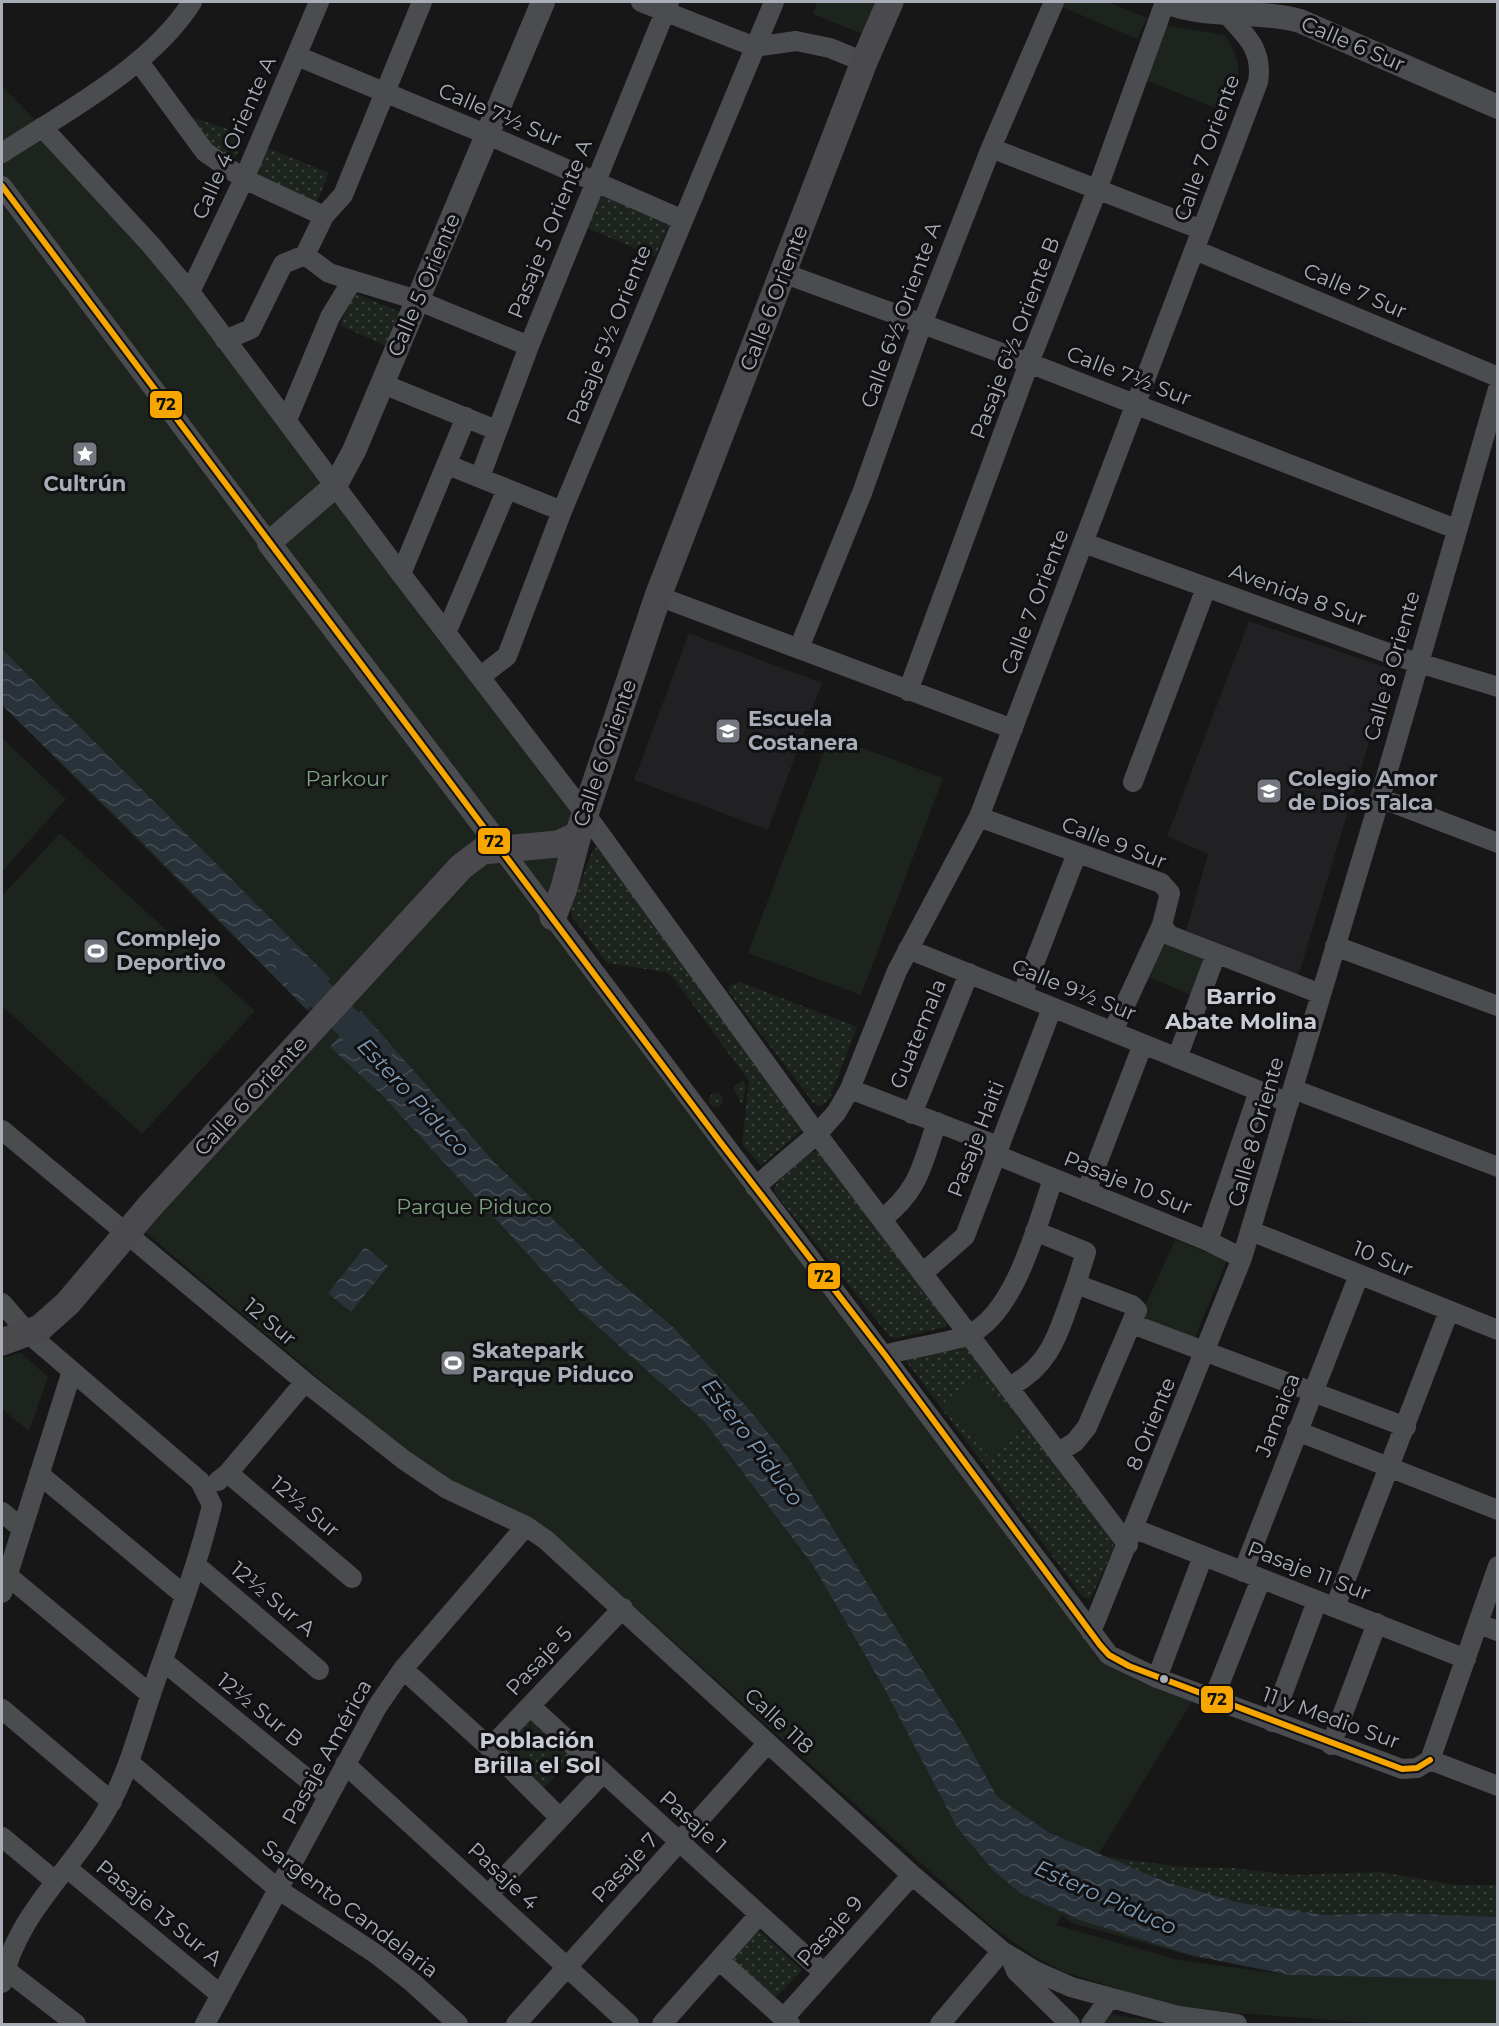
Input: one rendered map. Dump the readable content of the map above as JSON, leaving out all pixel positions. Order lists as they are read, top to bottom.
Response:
{
  "streets": {
    "main road": ["Calle 6 Oriente"],
    "street": [
      "Calle 6 Sur",
      "Calle 7½ Sur",
      "Calle 4 Oriente A",
      "Calle 7 Oriente",
      "Pasaje 5 Oriente A",
      "Calle 5 Oriente",
      "Calle 7 Sur",
      "Calle 6½ Oriente A",
      "Pasaje 5½ Oriente",
      "Pasaje 6½ Oriente B",
      "Avenida 8 Sur",
      "Calle 8 Oriente",
      "Calle 9 Sur",
      "Calle 9½ Sur",
      "Guatemala",
      "Pasaje Haiti",
      "Pasaje 10 Sur",
      "10 Sur",
      "12 Sur",
      "Jamaica",
      "8 Oriente",
      "12½ Sur",
      "Pasaje 11 Sur",
      "12½ Sur A",
      "Pasaje 5",
      "12½ Sur B",
      "11 y Medio Sur",
      "Calle 118",
      "Pasaje América",
      "Pasaje 1",
      "Pasaje 7",
      "Pasaje 4",
      "Sargento Candelaria",
      "Pasaje 13 Sur A",
      "Pasaje 9"
    ]
  },
  "crossings": [
    ["Calle 6 Sur", "Calle 7 Oriente"],
    ["Calle 6 Sur", "Pasaje 6½ Oriente B"],
    ["Calle 7½ Sur", "Calle 4 Oriente A"],
    ["Calle 7½ Sur", "Calle 7 Oriente"],
    ["Calle 7½ Sur", "Pasaje 5 Oriente A"],
    ["Calle 7½ Sur", "Calle 5 Oriente"],
    ["Calle 7½ Sur", "Calle 6 Oriente"],
    ["Calle 7½ Sur", "Calle 6½ Oriente A"],
    ["Calle 7½ Sur", "Pasaje 5½ Oriente"],
    ["Calle 7½ Sur", "Pasaje 6½ Oriente B"],
    ["Calle 7½ Sur", "Calle 8 Oriente"],
    ["Calle 7 Oriente", "Calle 7 Sur"],
    ["Calle 7 Oriente", "Avenida 8 Sur"],
    ["Calle 7 Oriente", "Calle 9 Sur"],
    ["Calle 7 Oriente", "Calle 9½ Sur"],
    ["Calle 7 Oriente", "Pasaje 10 Sur"],
    ["Calle 7 Oriente", "11 y Medio Sur"],
    ["Calle 6 Oriente", "12 Sur"],
    ["Calle 6 Oriente", "11 y Medio Sur"],
    ["Avenida 8 Sur", "Calle 8 Oriente"],
    ["Calle 8 Oriente", "Calle 9½ Sur"],
    ["Calle 8 Oriente", "10 Sur"],
    ["Calle 8 Oriente", "8 Oriente"],
    ["Calle 9½ Sur", "Guatemala"],
    ["Calle 9½ Sur", "Pasaje Haiti"],
    ["Guatemala", "Pasaje 10 Sur"],
    ["Pasaje Haiti", "Pasaje 10 Sur"],
    ["Pasaje 10 Sur", "8 Oriente"],
    ["10 Sur", "Jamaica"],
    ["10 Sur", "8 Oriente"],
    ["12 Sur", "Calle 118"],
    ["12 Sur", "Pasaje América"],
    ["Jamaica", "Pasaje 11 Sur"],
    ["Jamaica", "11 y Medio Sur"],
    ["8 Oriente", "Pasaje 11 Sur"],
    ["8 Oriente", "11 y Medio Sur"],
    ["Pasaje 5", "Calle 118"],
    ["Pasaje 5", "Pasaje 1"],
    ["12½ Sur B", "Pasaje América"],
    ["Calle 118", "Pasaje América"],
    ["Calle 118", "Pasaje 7"],
    ["Calle 118", "Pasaje 9"],
    ["Pasaje América", "Pasaje 4"],
    ["Pasaje América", "Sargento Candelaria"],
    ["Pasaje América", "Pasaje 13 Sur A"],
    ["Pasaje 1", "Pasaje 7"],
    ["Pasaje 1", "Pasaje 9"],
    ["Pasaje 7", "Pasaje 4"]
  ],
  "districts": ["Barrio Abate Molina", "Población Brilla el Sol"],
  "water": ["Estero Piduco"],
  "parks": ["Parkour", "Parque Piduco"],
  "places": {
    "place": ["Cultrún"],
    "school or university": ["Escuela Costanera", "Colegio Amor de Dios Talca"],
    "sports": ["Complejo Deportivo", "Skatepark Parque Piduco"]
  },
  "lines": ["transit line 72"]
}
